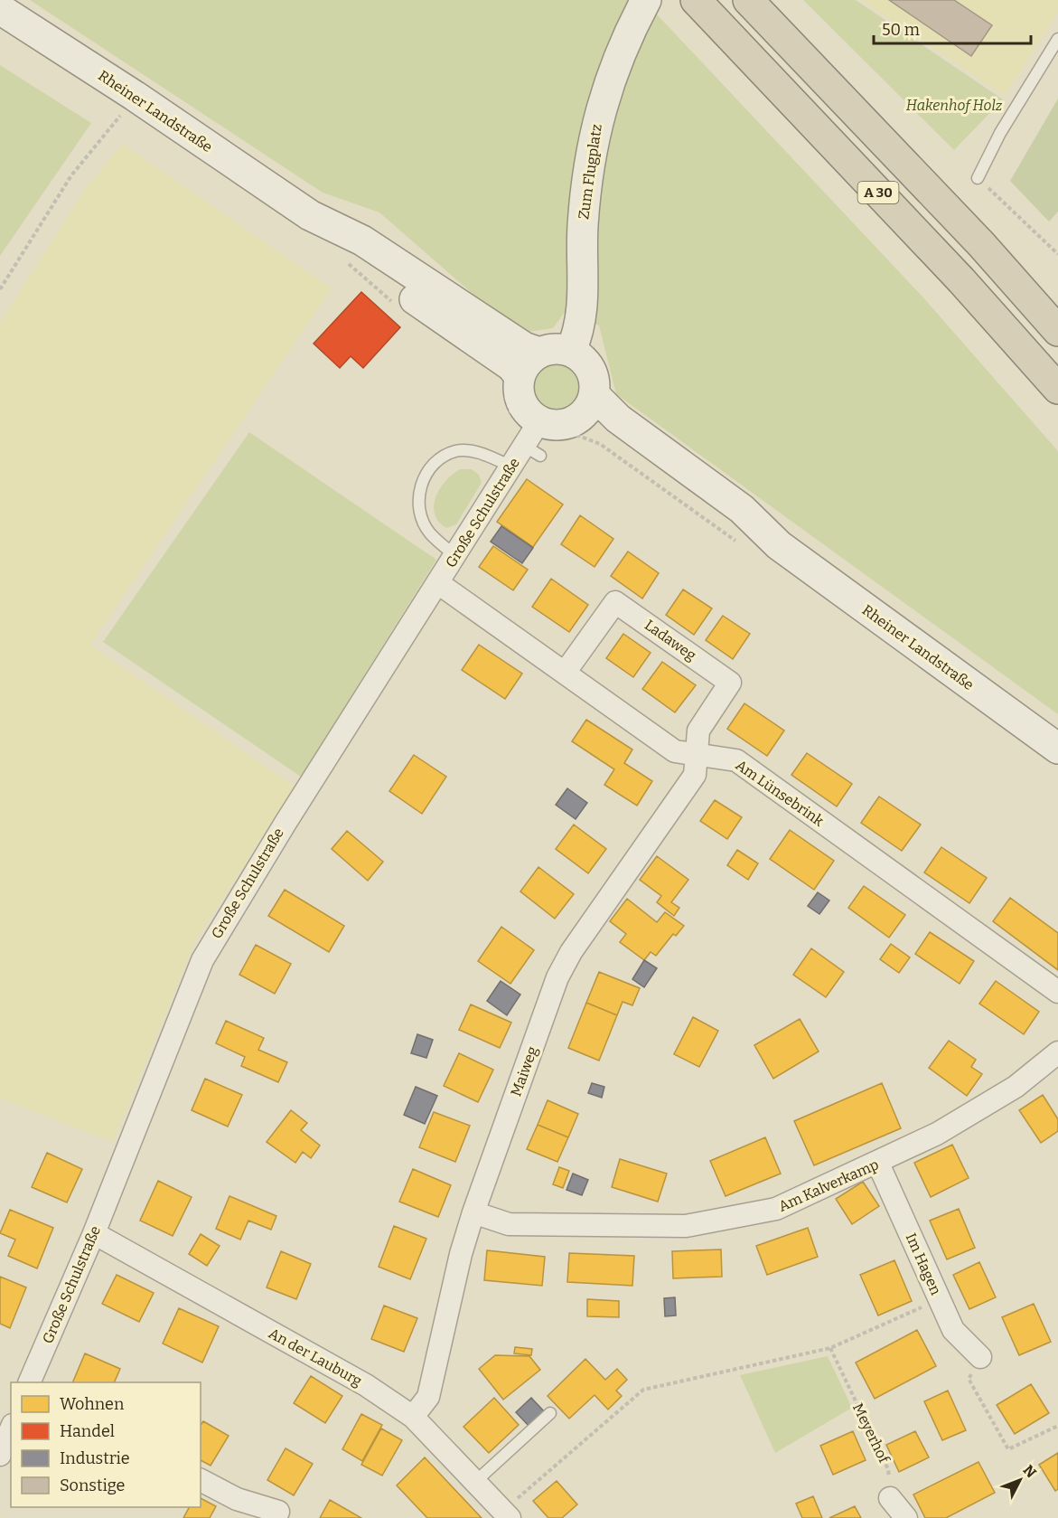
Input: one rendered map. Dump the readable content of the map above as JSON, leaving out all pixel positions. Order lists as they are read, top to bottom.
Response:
{
  "streets": {
    "highway": ["A 30"],
    "street": [
      "Rheiner Landstraße",
      "Zum Flugplatz",
      "Große Schulstraße",
      "Ladaweg",
      "Am Lünsebrink",
      "Maiweg",
      "Am Kalverkamp",
      "Im Hagen",
      "An der Lauburg"
    ],
    "path": ["Meyerhof"]
  },
  "crossings": [
    ["Rheiner Landstraße", "Zum Flugplatz"],
    ["Rheiner Landstraße", "Große Schulstraße"],
    ["Zum Flugplatz", "Große Schulstraße"],
    ["Große Schulstraße", "Am Lünsebrink"],
    ["Große Schulstraße", "An der Lauburg"],
    ["Ladaweg", "Am Lünsebrink"],
    ["Ladaweg", "Maiweg"],
    ["Am Lünsebrink", "Maiweg"],
    ["Maiweg", "Am Kalverkamp"],
    ["Maiweg", "An der Lauburg"],
    ["Am Kalverkamp", "Im Hagen"]
  ],
  "parks": ["Hakenhof Holz"],
  "legend": [
    "Wohnen",
    "Handel",
    "Industrie",
    "Sonstige"
  ],
  "scale_bar": "50 m",
  "north": "top right"
}
